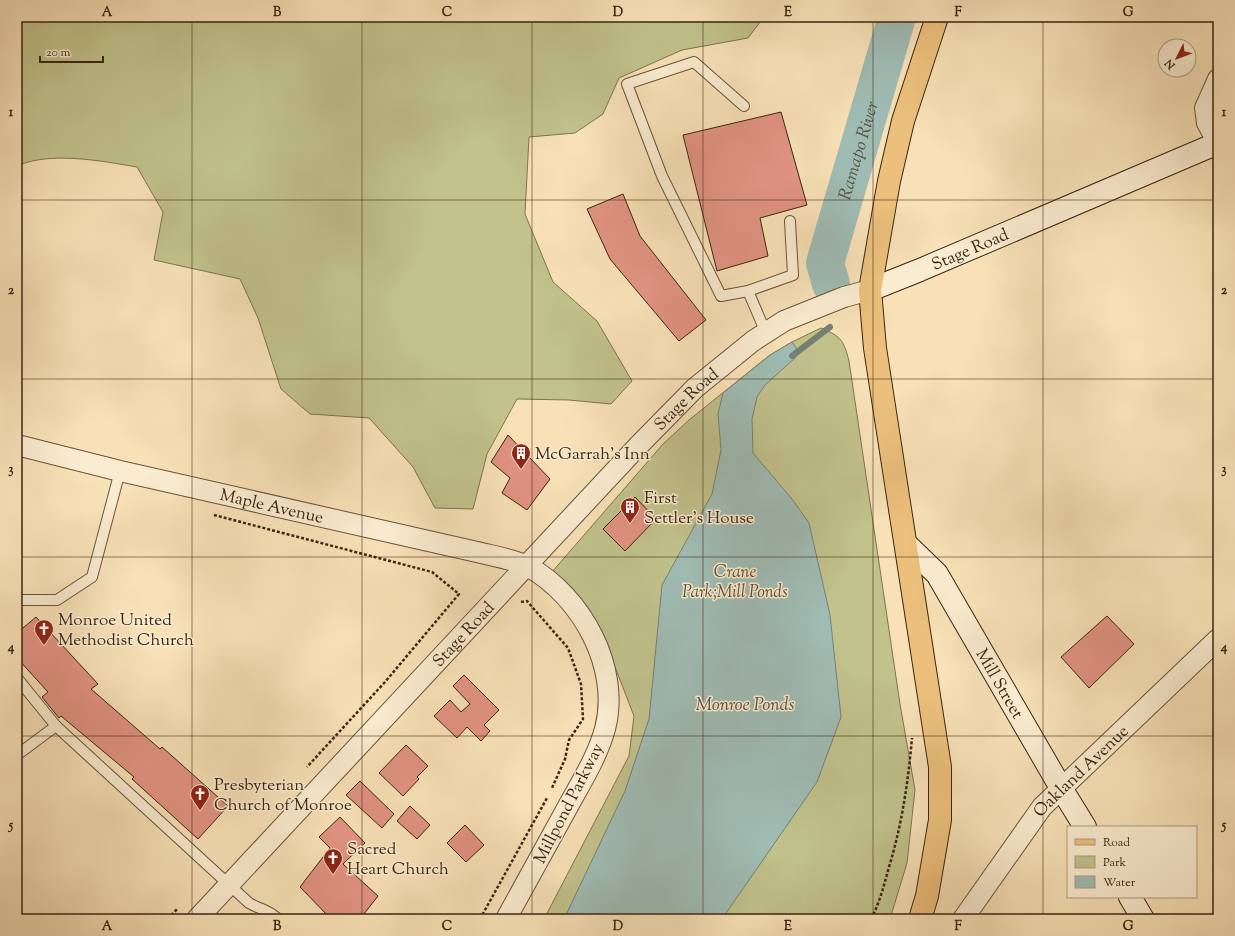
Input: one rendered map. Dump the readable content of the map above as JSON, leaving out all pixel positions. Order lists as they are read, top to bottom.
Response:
{
  "streets": {
    "street": [
      "Stage Road",
      "Maple Avenue",
      "Mill Street",
      "Oakland Avenue",
      "Millpond Parkway"
    ]
  },
  "crossings": [
    ["Stage Road", "Maple Avenue"],
    ["Stage Road", "Millpond Parkway"],
    ["Maple Avenue", "Millpond Parkway"],
    ["Mill Street", "Oakland Avenue"]
  ],
  "water": ["Ramapo River", "Monroe Ponds"],
  "parks": ["Crane Park;Mill Ponds"],
  "places": {
    "building": ["McGarrah's Inn", "First Settler's House"],
    "church": ["Monroe United Methodist Church", "Presbyterian Church of Monroe", "Sacred Heart Church"]
  },
  "legend": ["Road", "Park", "Water"],
  "scale_bar": "20 m",
  "north": "bottom left",
  "grid": {
    "columns": [
      "A",
      "B",
      "C",
      "D",
      "E",
      "F",
      "G"
    ],
    "rows": [
      "1",
      "2",
      "3",
      "4",
      "5"
    ]
  }
}
